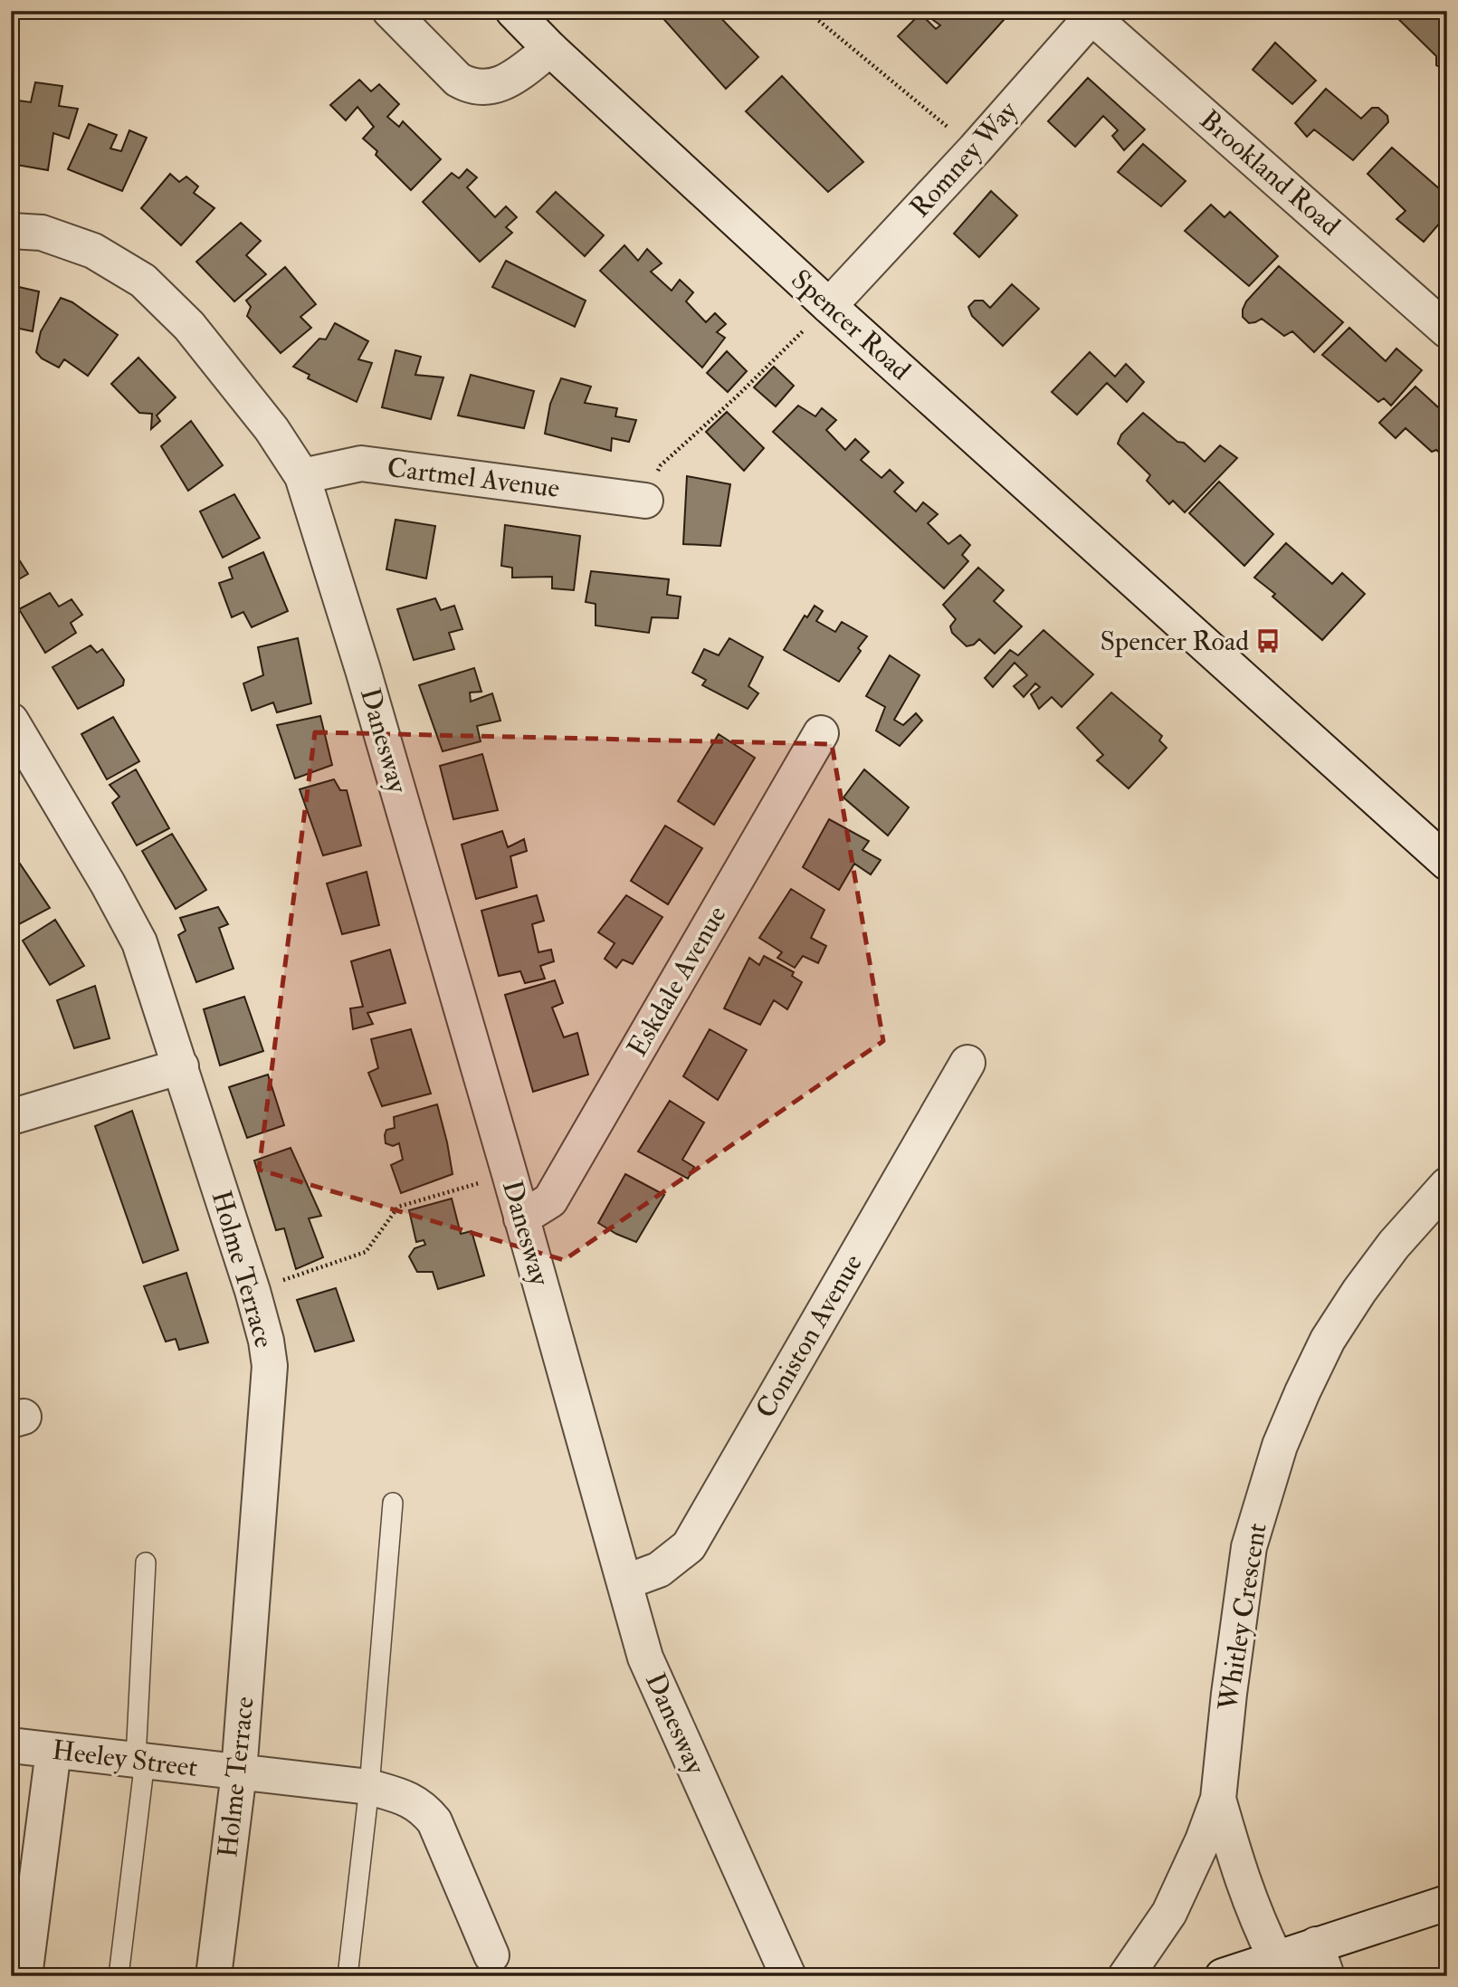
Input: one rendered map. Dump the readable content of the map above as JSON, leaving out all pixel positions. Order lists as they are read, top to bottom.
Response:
{
  "streets": {
    "street": [
      "Romney Way",
      "Brookland Road",
      "Spencer Road",
      "Cartmel Avenue",
      "Danesway",
      "Eskdale Avenue",
      "Holme Terrace",
      "Coniston Avenue",
      "Whitley Crescent",
      "Heeley Street"
    ]
  },
  "crossings": [
    ["Romney Way", "Brookland Road"],
    ["Romney Way", "Spencer Road"],
    ["Cartmel Avenue", "Danesway"],
    ["Danesway", "Eskdale Avenue"],
    ["Danesway", "Coniston Avenue"],
    ["Holme Terrace", "Heeley Street"]
  ],
  "places": {
    "bus stop": ["Spencer Road"]
  }
}
